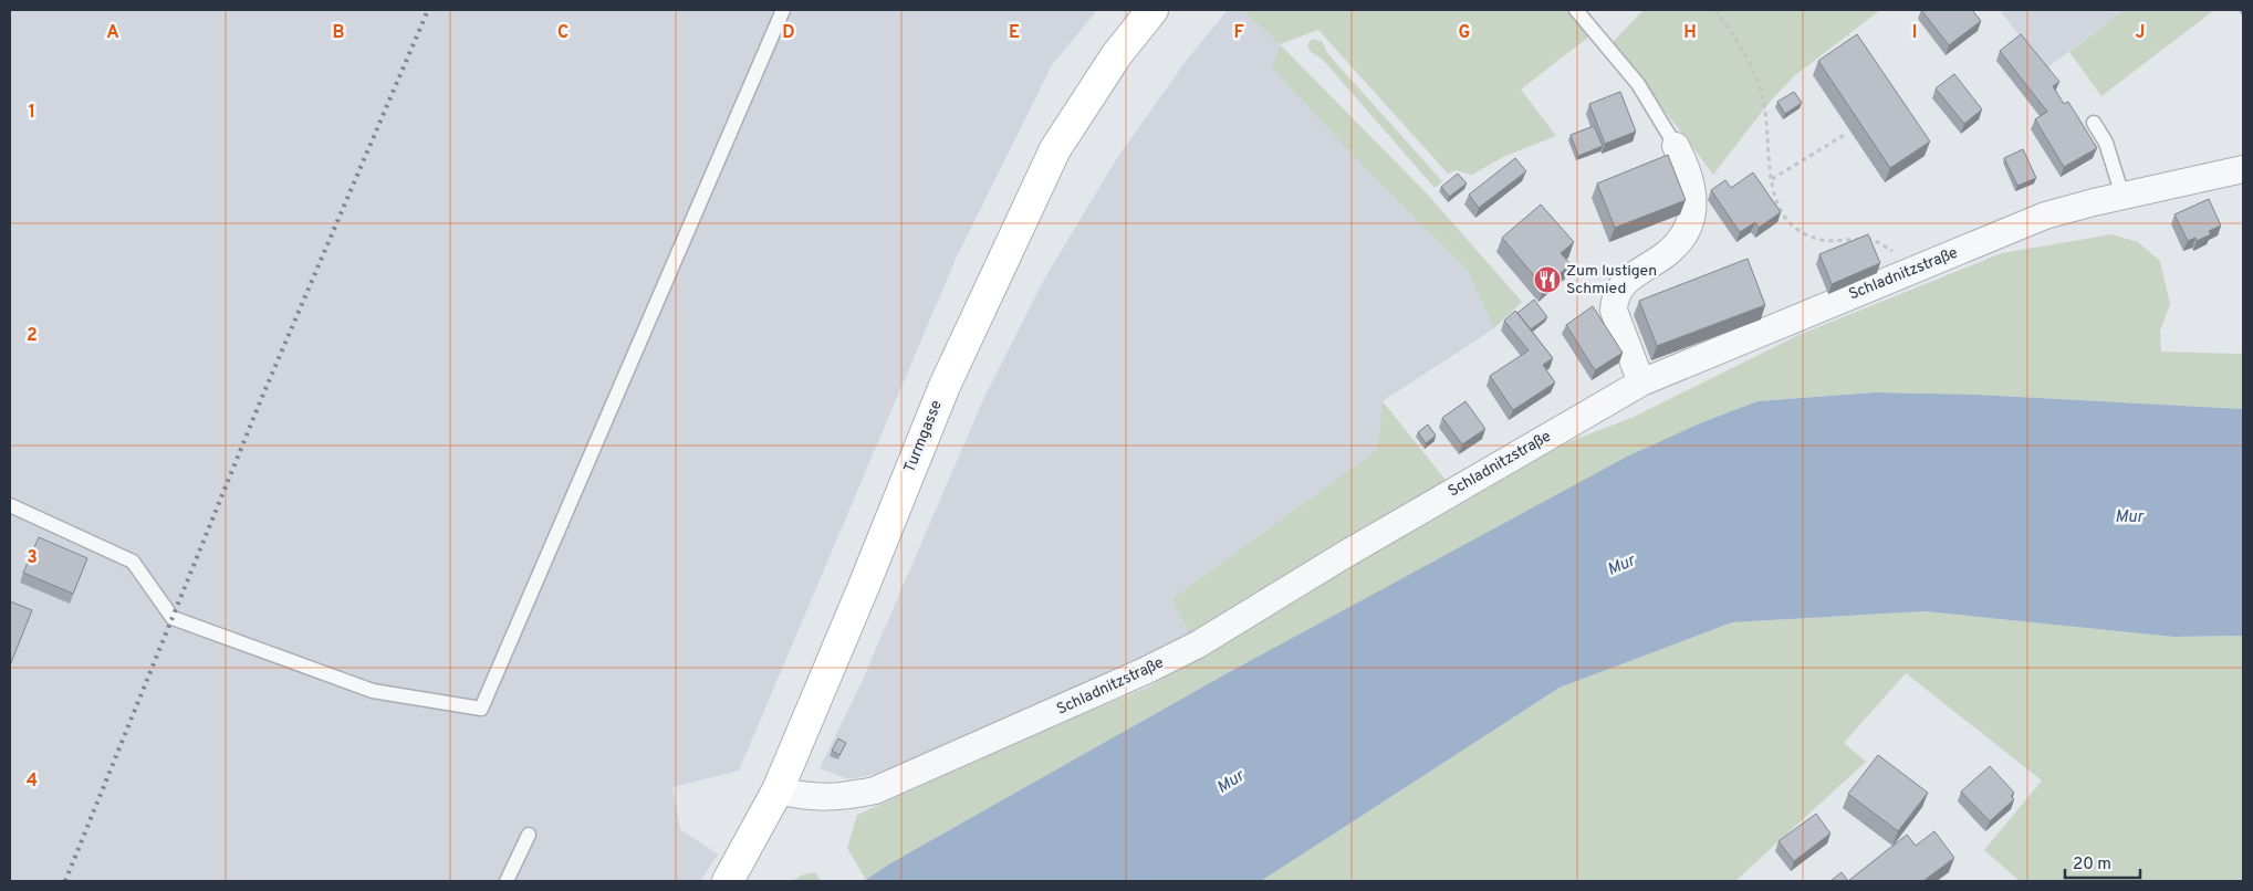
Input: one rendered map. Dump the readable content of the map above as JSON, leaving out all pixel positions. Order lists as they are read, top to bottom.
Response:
{
  "streets": {
    "main road": ["Turmgasse"],
    "street": ["Schladnitzstraße"]
  },
  "crossings": [
    ["Schladnitzstraße", "Turmgasse"]
  ],
  "water": ["Mur"],
  "places": {
    "restaurant": ["Zum lustigen Schmied"]
  },
  "scale_bar": "20 m",
  "grid": {
    "columns": [
      "A",
      "B",
      "C",
      "D",
      "E",
      "F",
      "G",
      "H",
      "I",
      "J"
    ],
    "rows": [
      "1",
      "2",
      "3",
      "4"
    ]
  }
}
